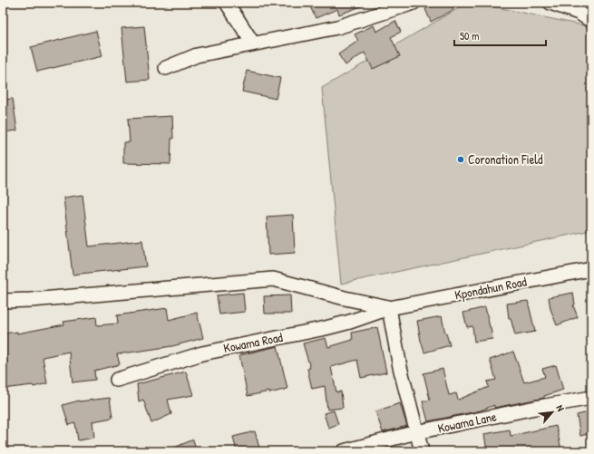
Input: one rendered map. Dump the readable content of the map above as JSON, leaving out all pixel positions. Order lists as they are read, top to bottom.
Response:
{
  "streets": {
    "street": ["Kpondahun Road", "Kowama Road", "Kowama Lane"]
  },
  "crossings": [
    ["Kpondahun Road", "Kowama Road"]
  ],
  "places": ["Coronation Field"],
  "scale_bar": "50 m",
  "north": "top right"
}
